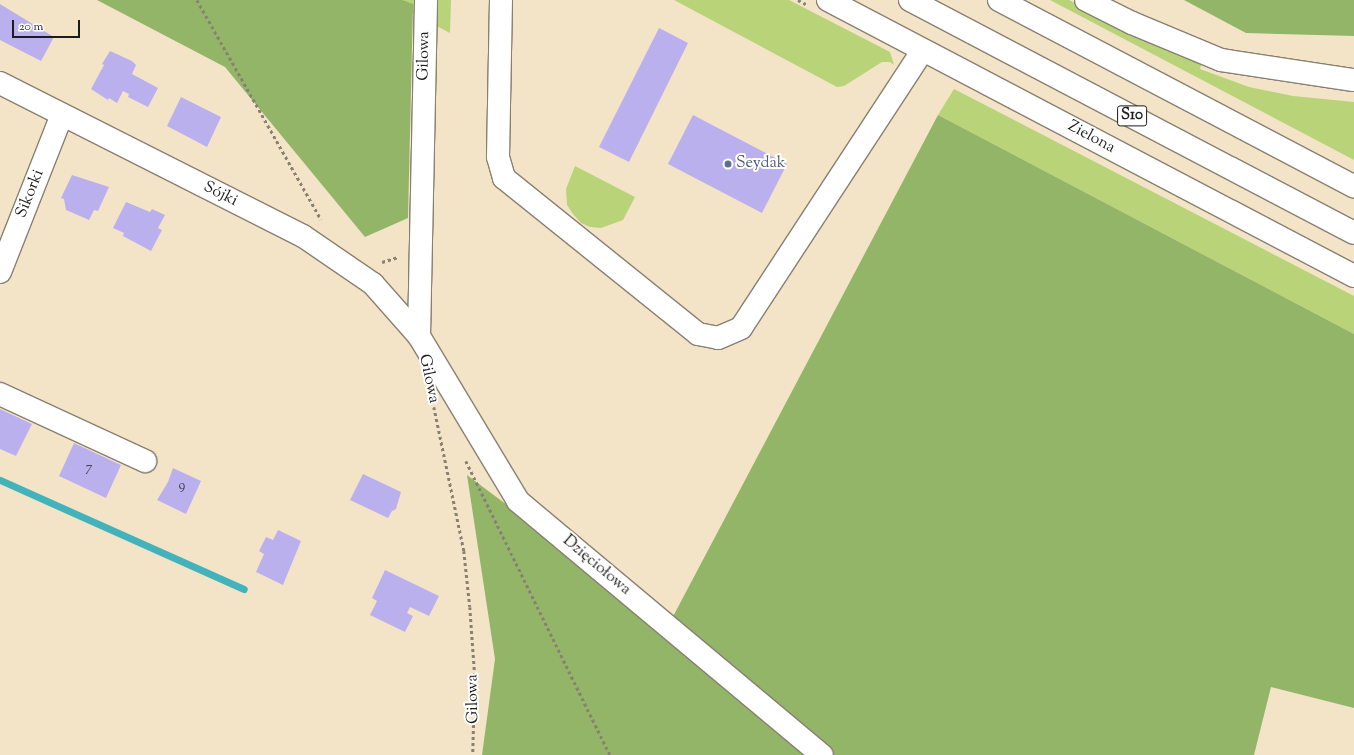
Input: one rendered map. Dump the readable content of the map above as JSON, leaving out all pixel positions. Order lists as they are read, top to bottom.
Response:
{
  "streets": {
    "main road": [
      "Gilowa",
      "S10",
      "Zielona",
      "Sikorki",
      "Sójki",
      "Dzięciołowa"
    ]
  },
  "crossings": [
    ["Gilowa", "Sójki"],
    ["Gilowa", "Dzięciołowa"],
    ["Sikorki", "Sójki"],
    ["Sójki", "Dzięciołowa"]
  ],
  "places": ["Seydak"],
  "house_numbers": ["7", "9"],
  "scale_bar": "20 m"
}
